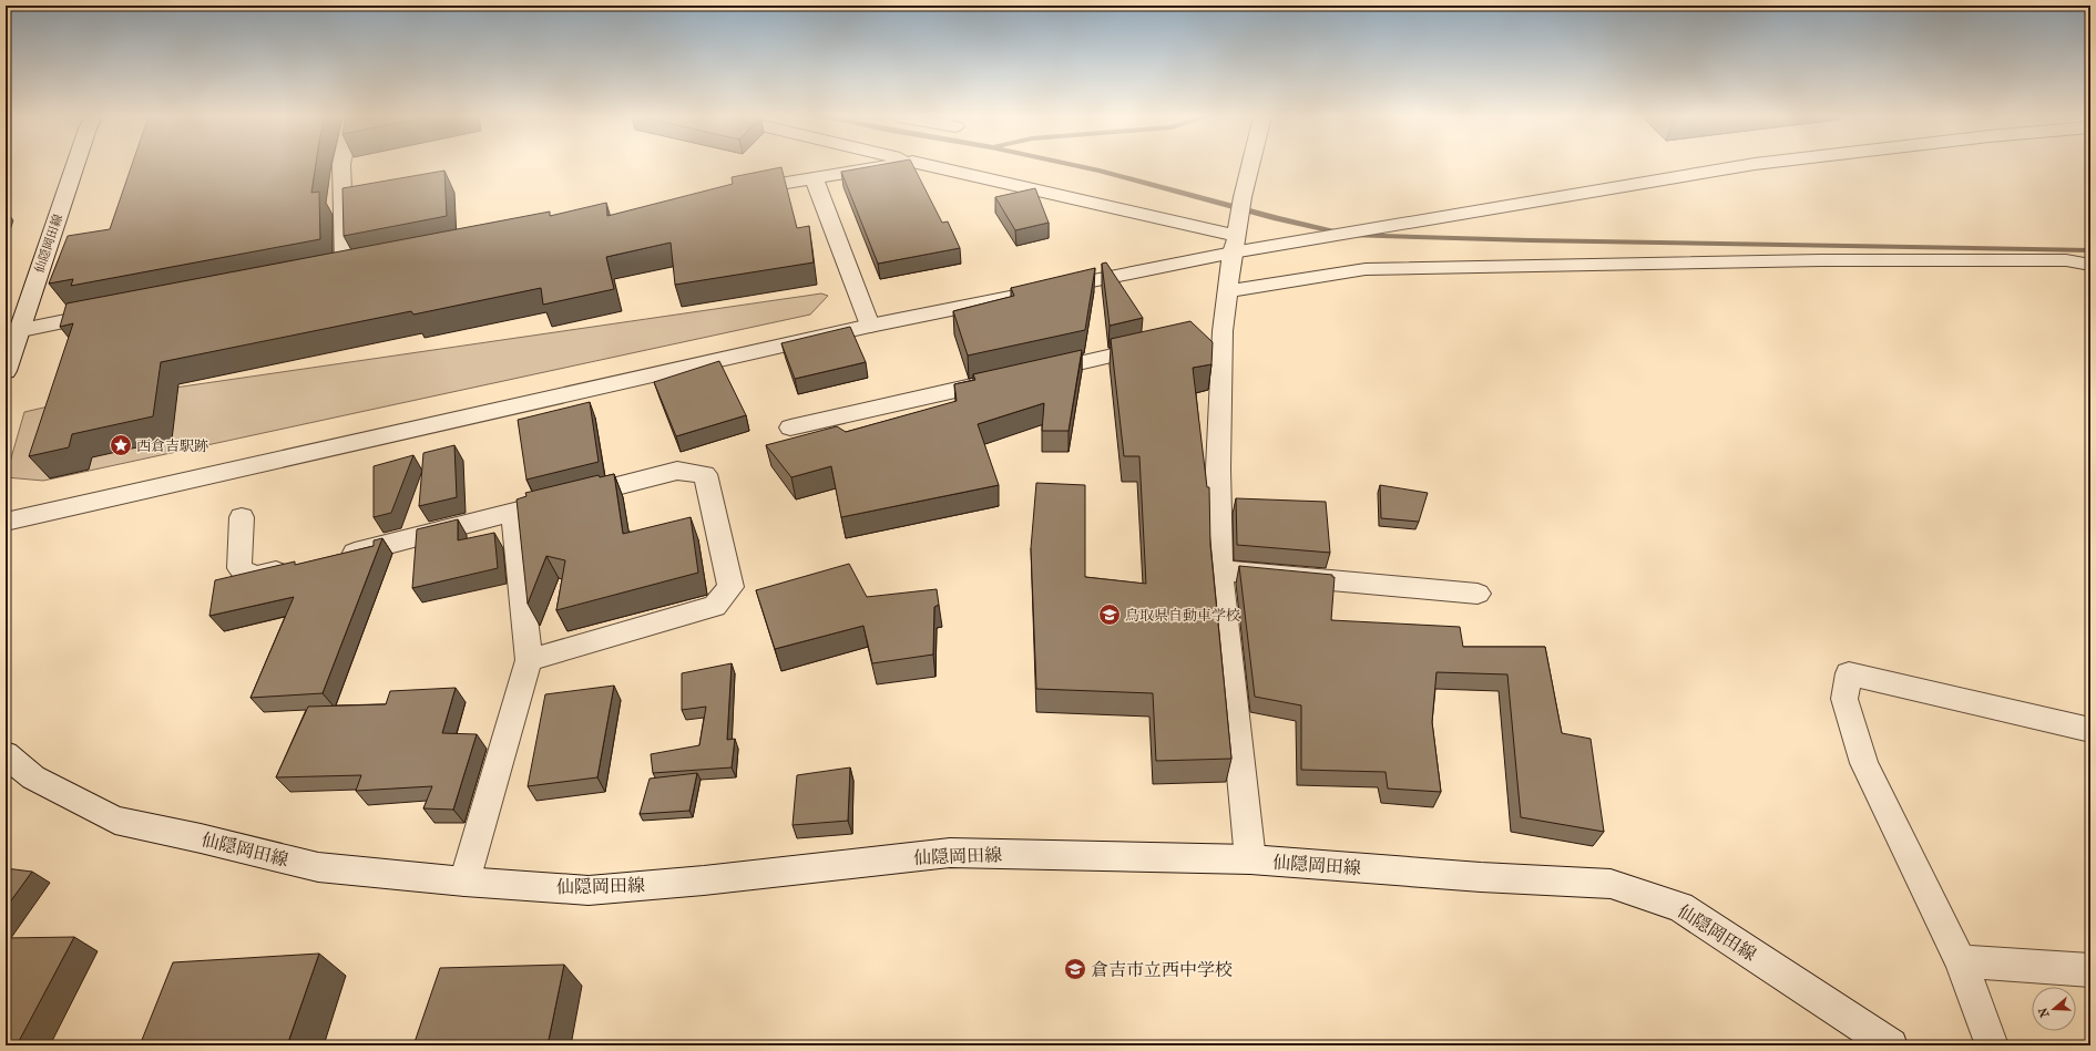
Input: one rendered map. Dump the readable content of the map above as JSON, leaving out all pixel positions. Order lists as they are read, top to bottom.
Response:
{
  "streets": {
    "street": ["仙隠岡田線"]
  },
  "places": {
    "place": ["西倉吉駅跡"],
    "school or university": ["鳥取県自動車学校", "倉吉市立西中学校"]
  },
  "north": "left"
}
